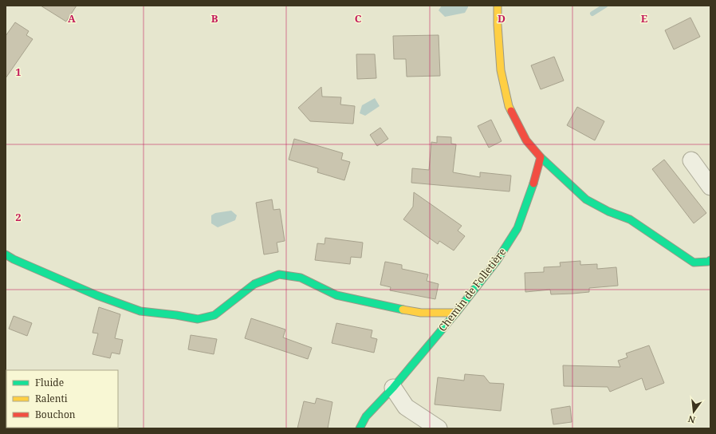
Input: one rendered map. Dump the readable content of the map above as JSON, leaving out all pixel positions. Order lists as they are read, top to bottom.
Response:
{
  "streets": {
    "street": ["Chemin de Folletière"]
  },
  "legend": ["Fluide", "Ralenti", "Bouchon"],
  "north": "bottom",
  "grid": {
    "columns": [
      "A",
      "B",
      "C",
      "D",
      "E"
    ],
    "rows": ["1", "2"]
  }
}
